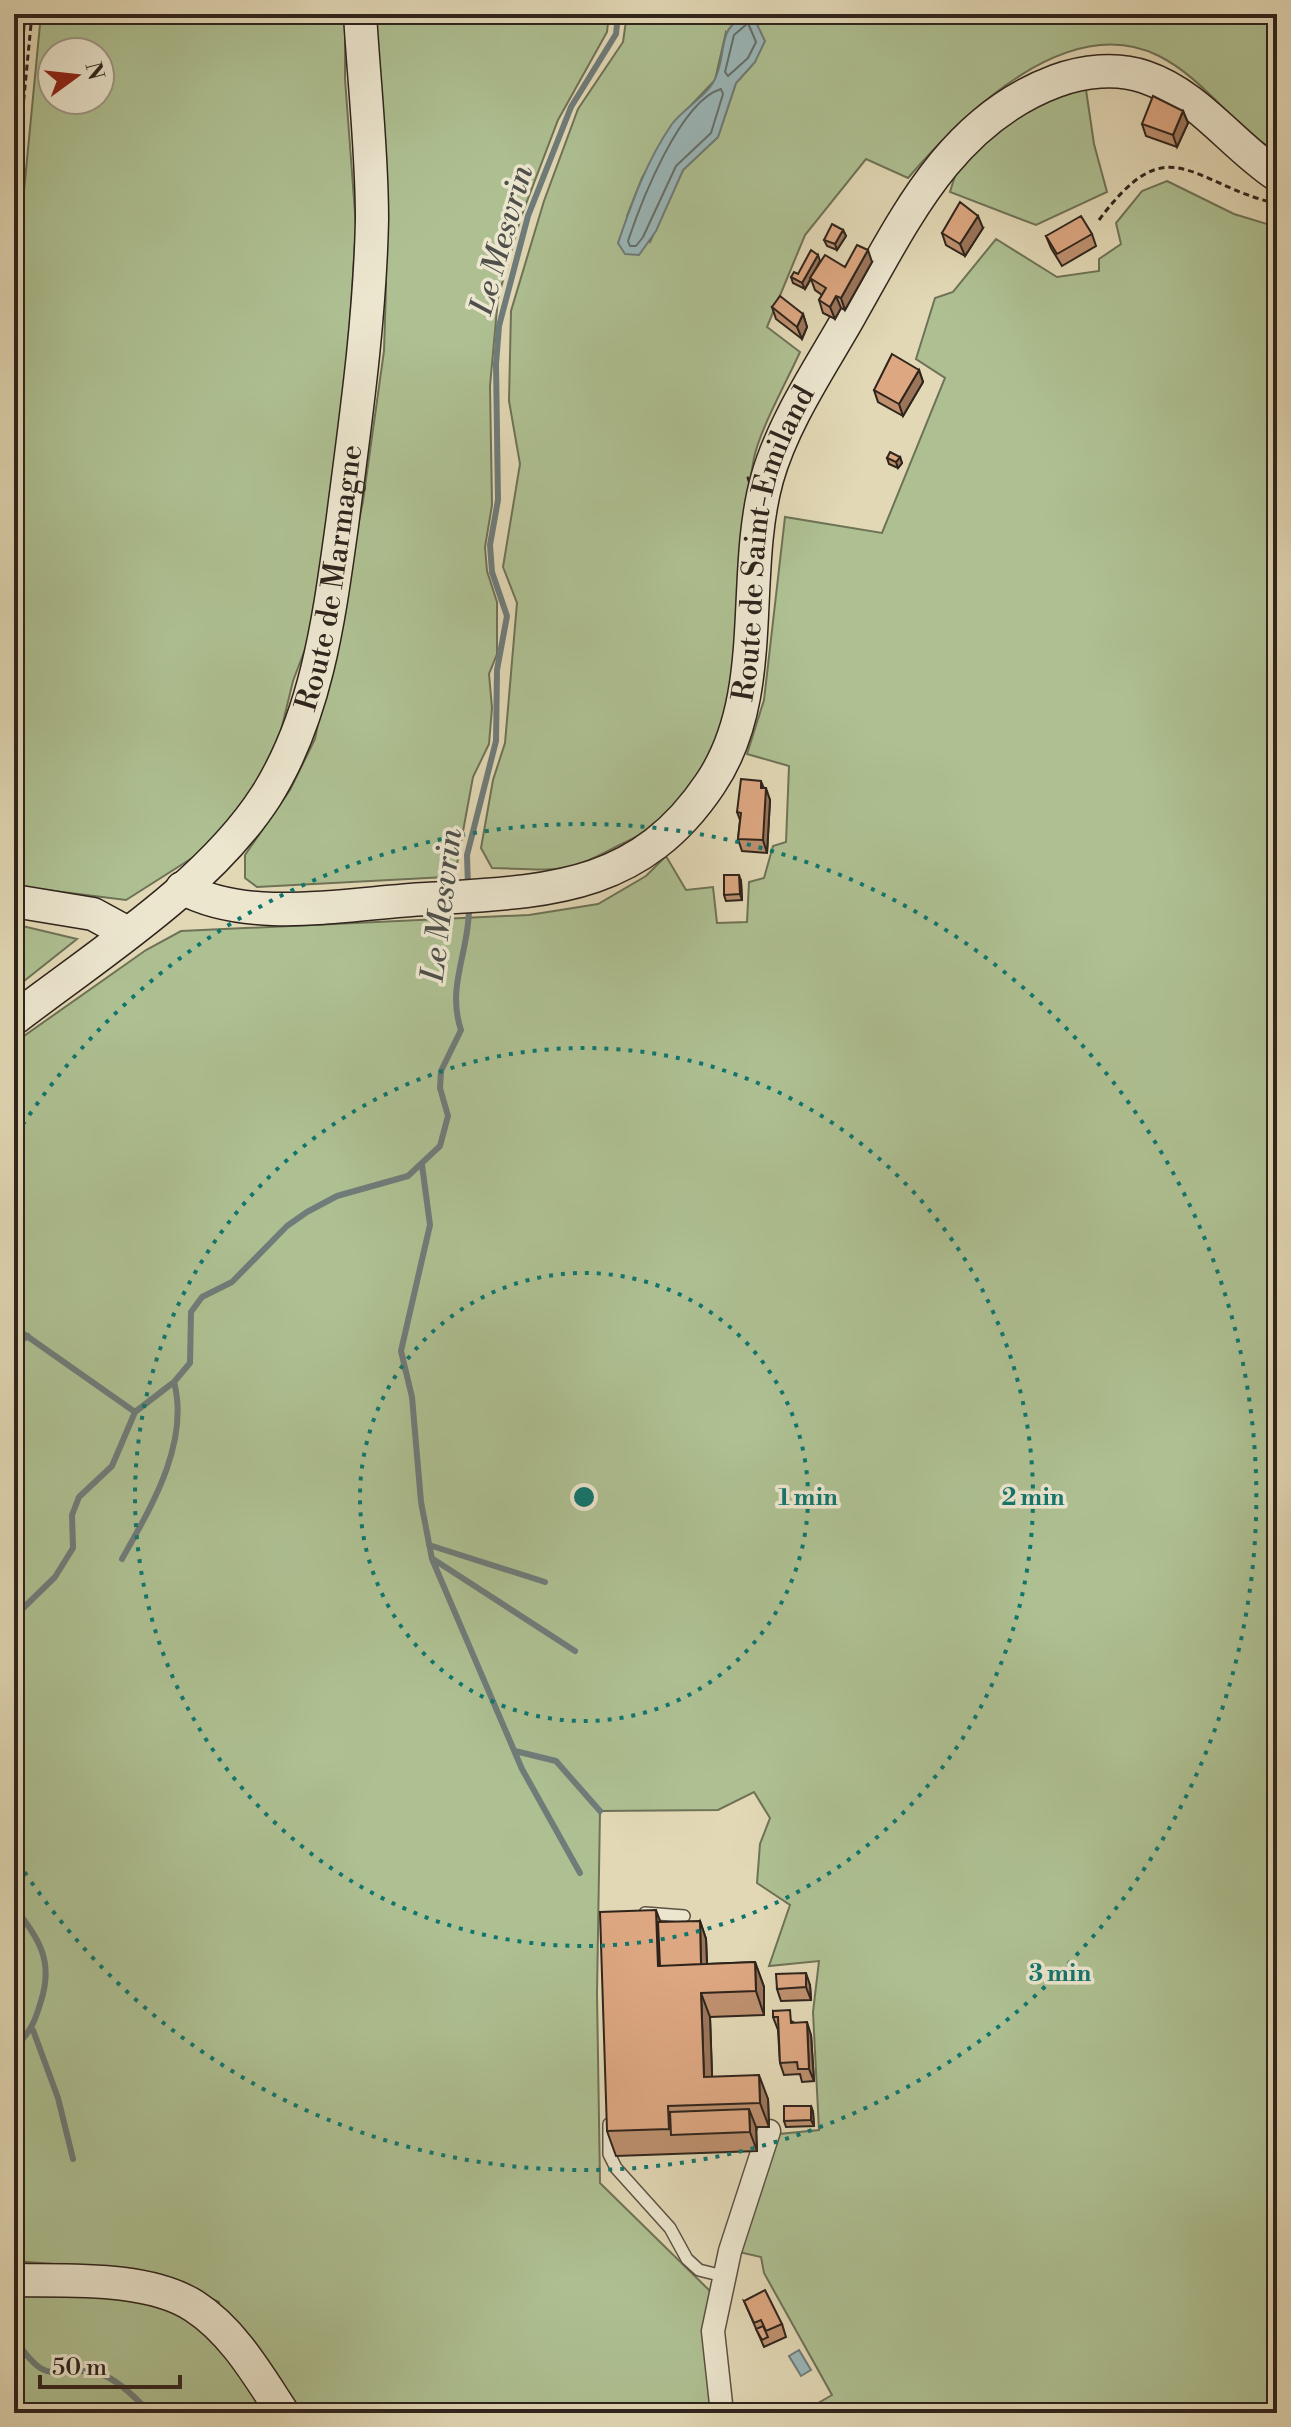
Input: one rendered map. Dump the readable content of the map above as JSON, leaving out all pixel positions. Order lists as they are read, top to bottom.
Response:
{
  "streets": {
    "main road": ["Route de Saint-Émiland", "Route de Marmagne"]
  },
  "crossings": [
    ["Route de Saint-Émiland", "Route de Marmagne"]
  ],
  "water": ["Le Mesvrin"],
  "scale_bar": "50 m",
  "north": "right",
  "rings": ["1 min", "2 min", "3 min"]
}
